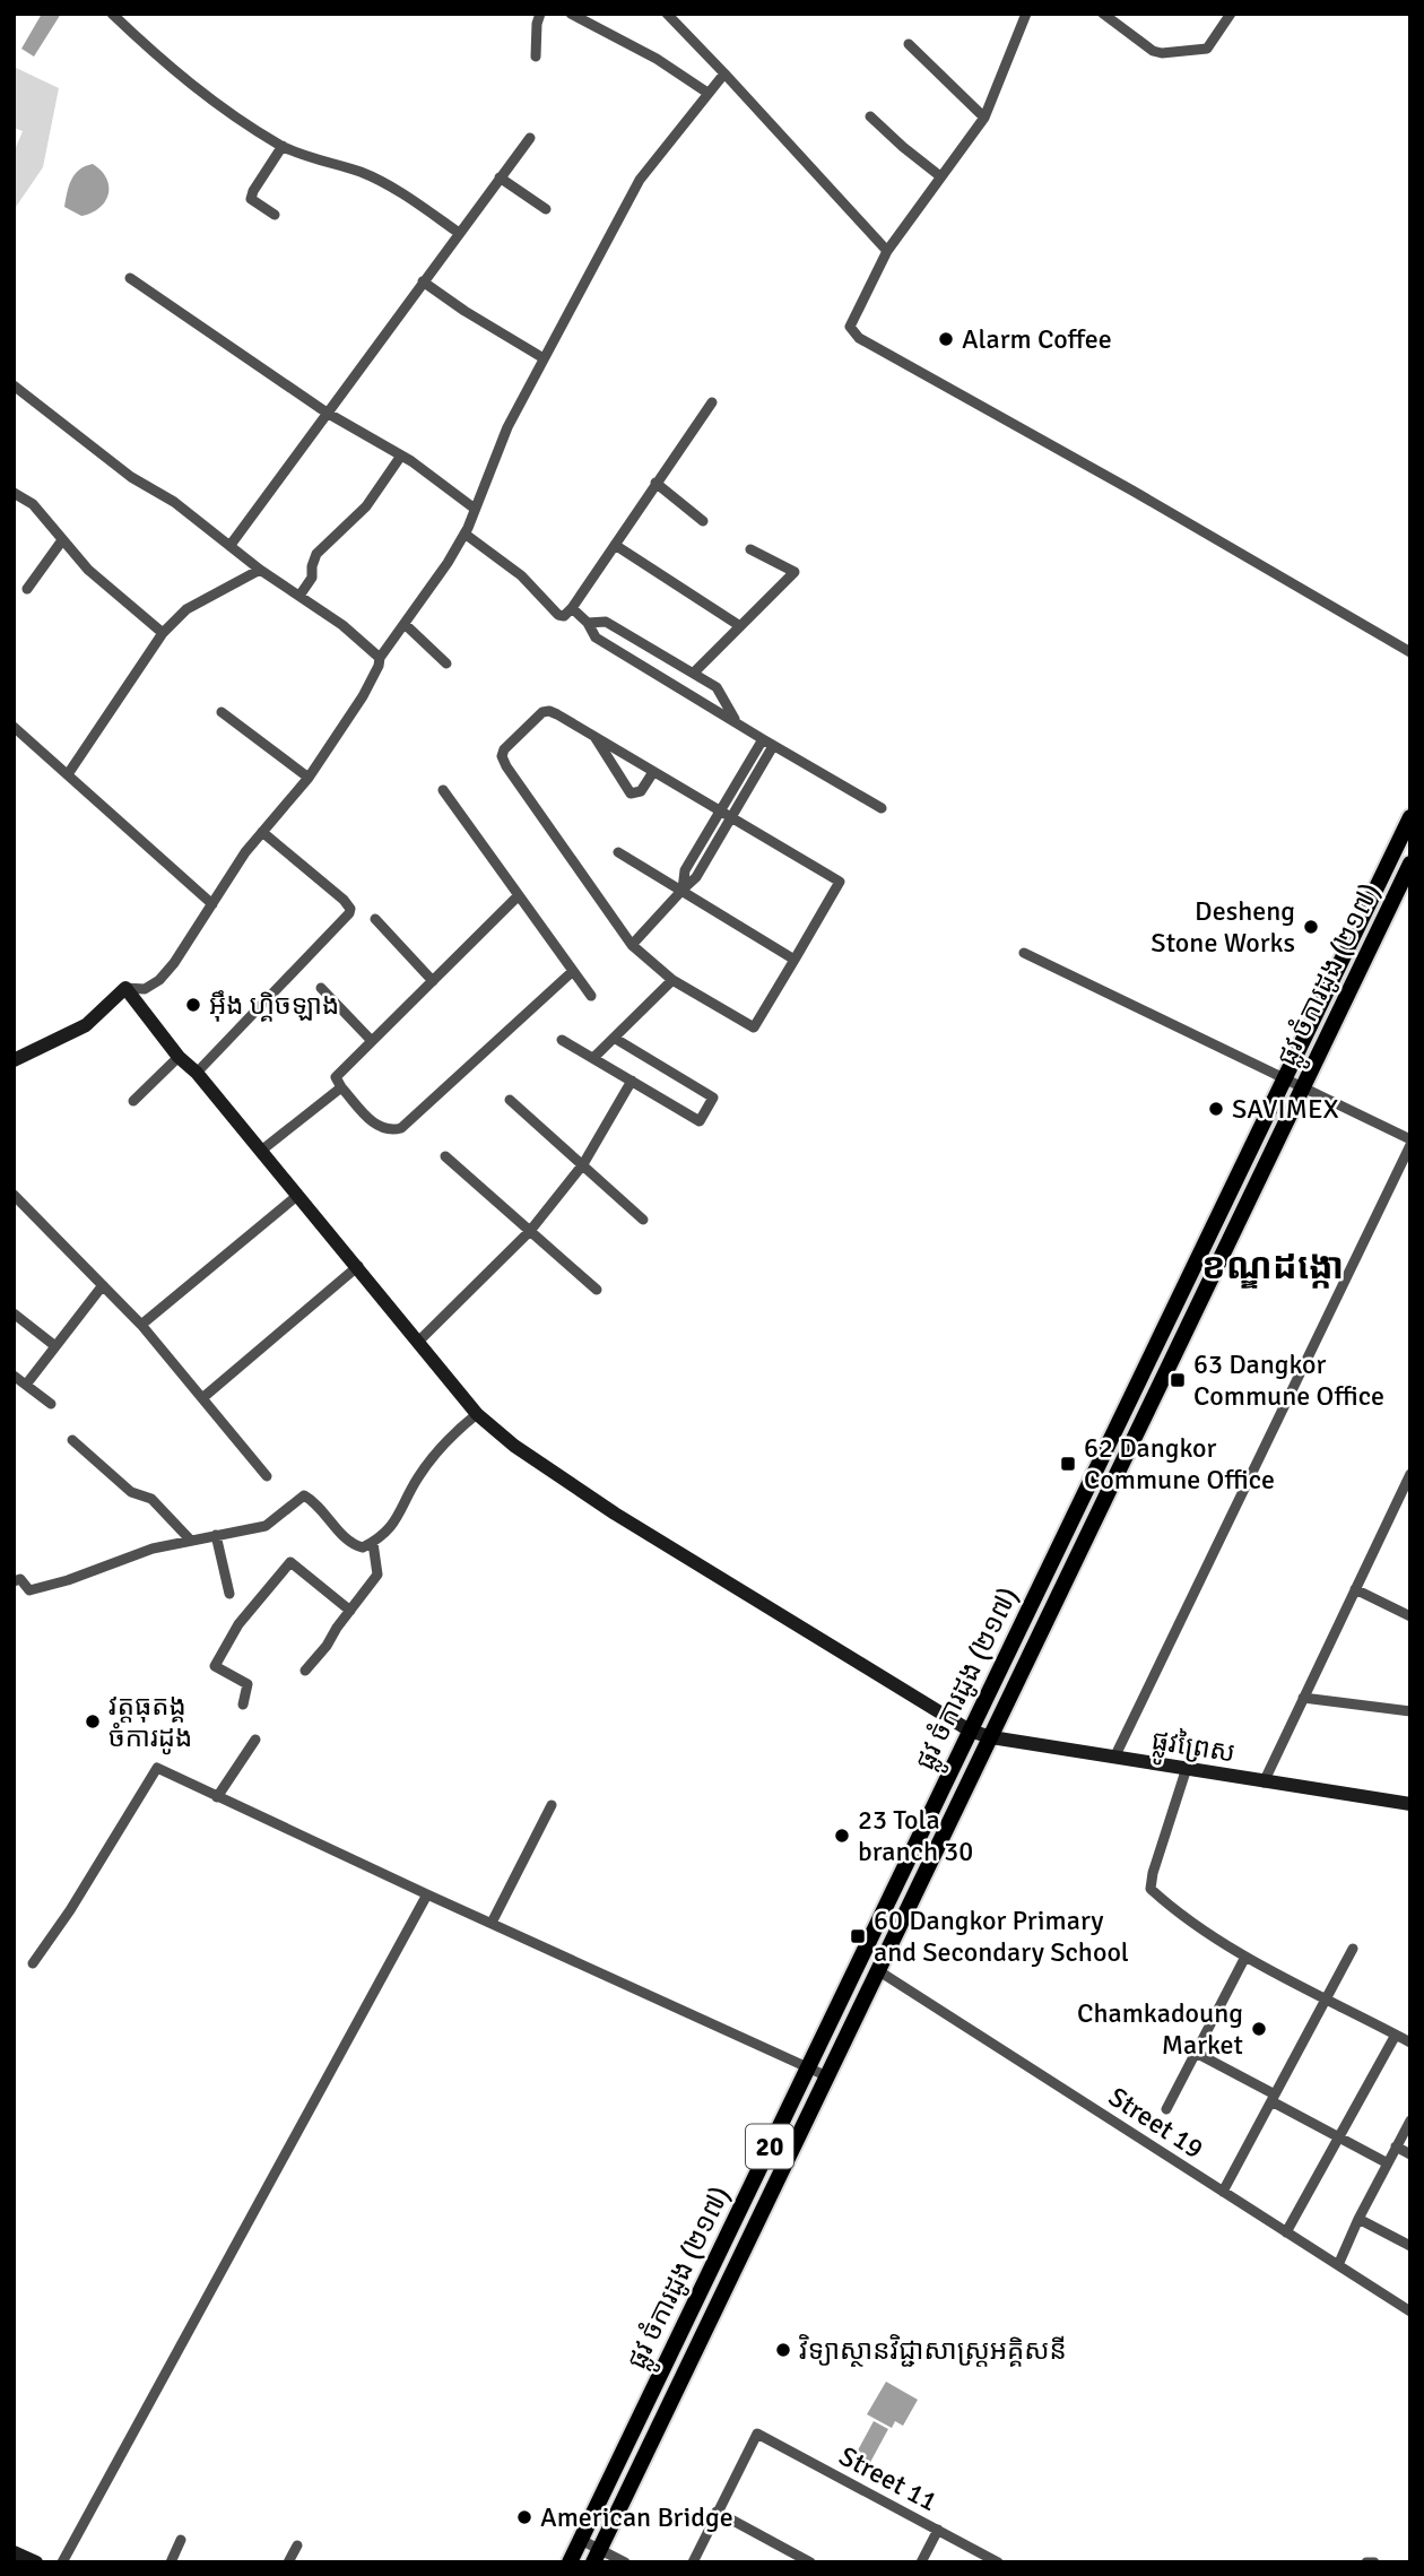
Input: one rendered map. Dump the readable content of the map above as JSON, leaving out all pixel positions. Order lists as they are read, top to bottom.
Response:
{
  "streets": {
    "main road": ["ផ្លូវ ចំការដូង (២១៧)", "20"],
    "street": ["ផ្លូវព្រៃស", "Street 19", "Street 11"]
  },
  "crossings": [
    ["ផ្លូវ ចំការដូង (២១៧)", "ផ្លូវព្រៃស"],
    ["ផ្លូវ ចំការដូង (២១៧)", "Street 19"]
  ],
  "districts": ["ខណ្ឌដង្កោ"],
  "places": {
    "other": [
      "Alarm Coffee",
      "Desheng Stone Works",
      "អ៊ឹង ហ្គិចឡាង",
      "SAVIMEX",
      "វត្តធុតង្គ ចំការដូង",
      "23 Tola branch 30",
      "Chamkadoung Market",
      "វិទ្យាស្ថានវិជ្ជាសាស្រ្តអគ្គិសនី",
      "American Bridge"
    ],
    "transit": ["63 Dangkor Commune Office", "62 Dangkor Commune Office", "60 Dangkor Primary and Secondary School"]
  }
}
